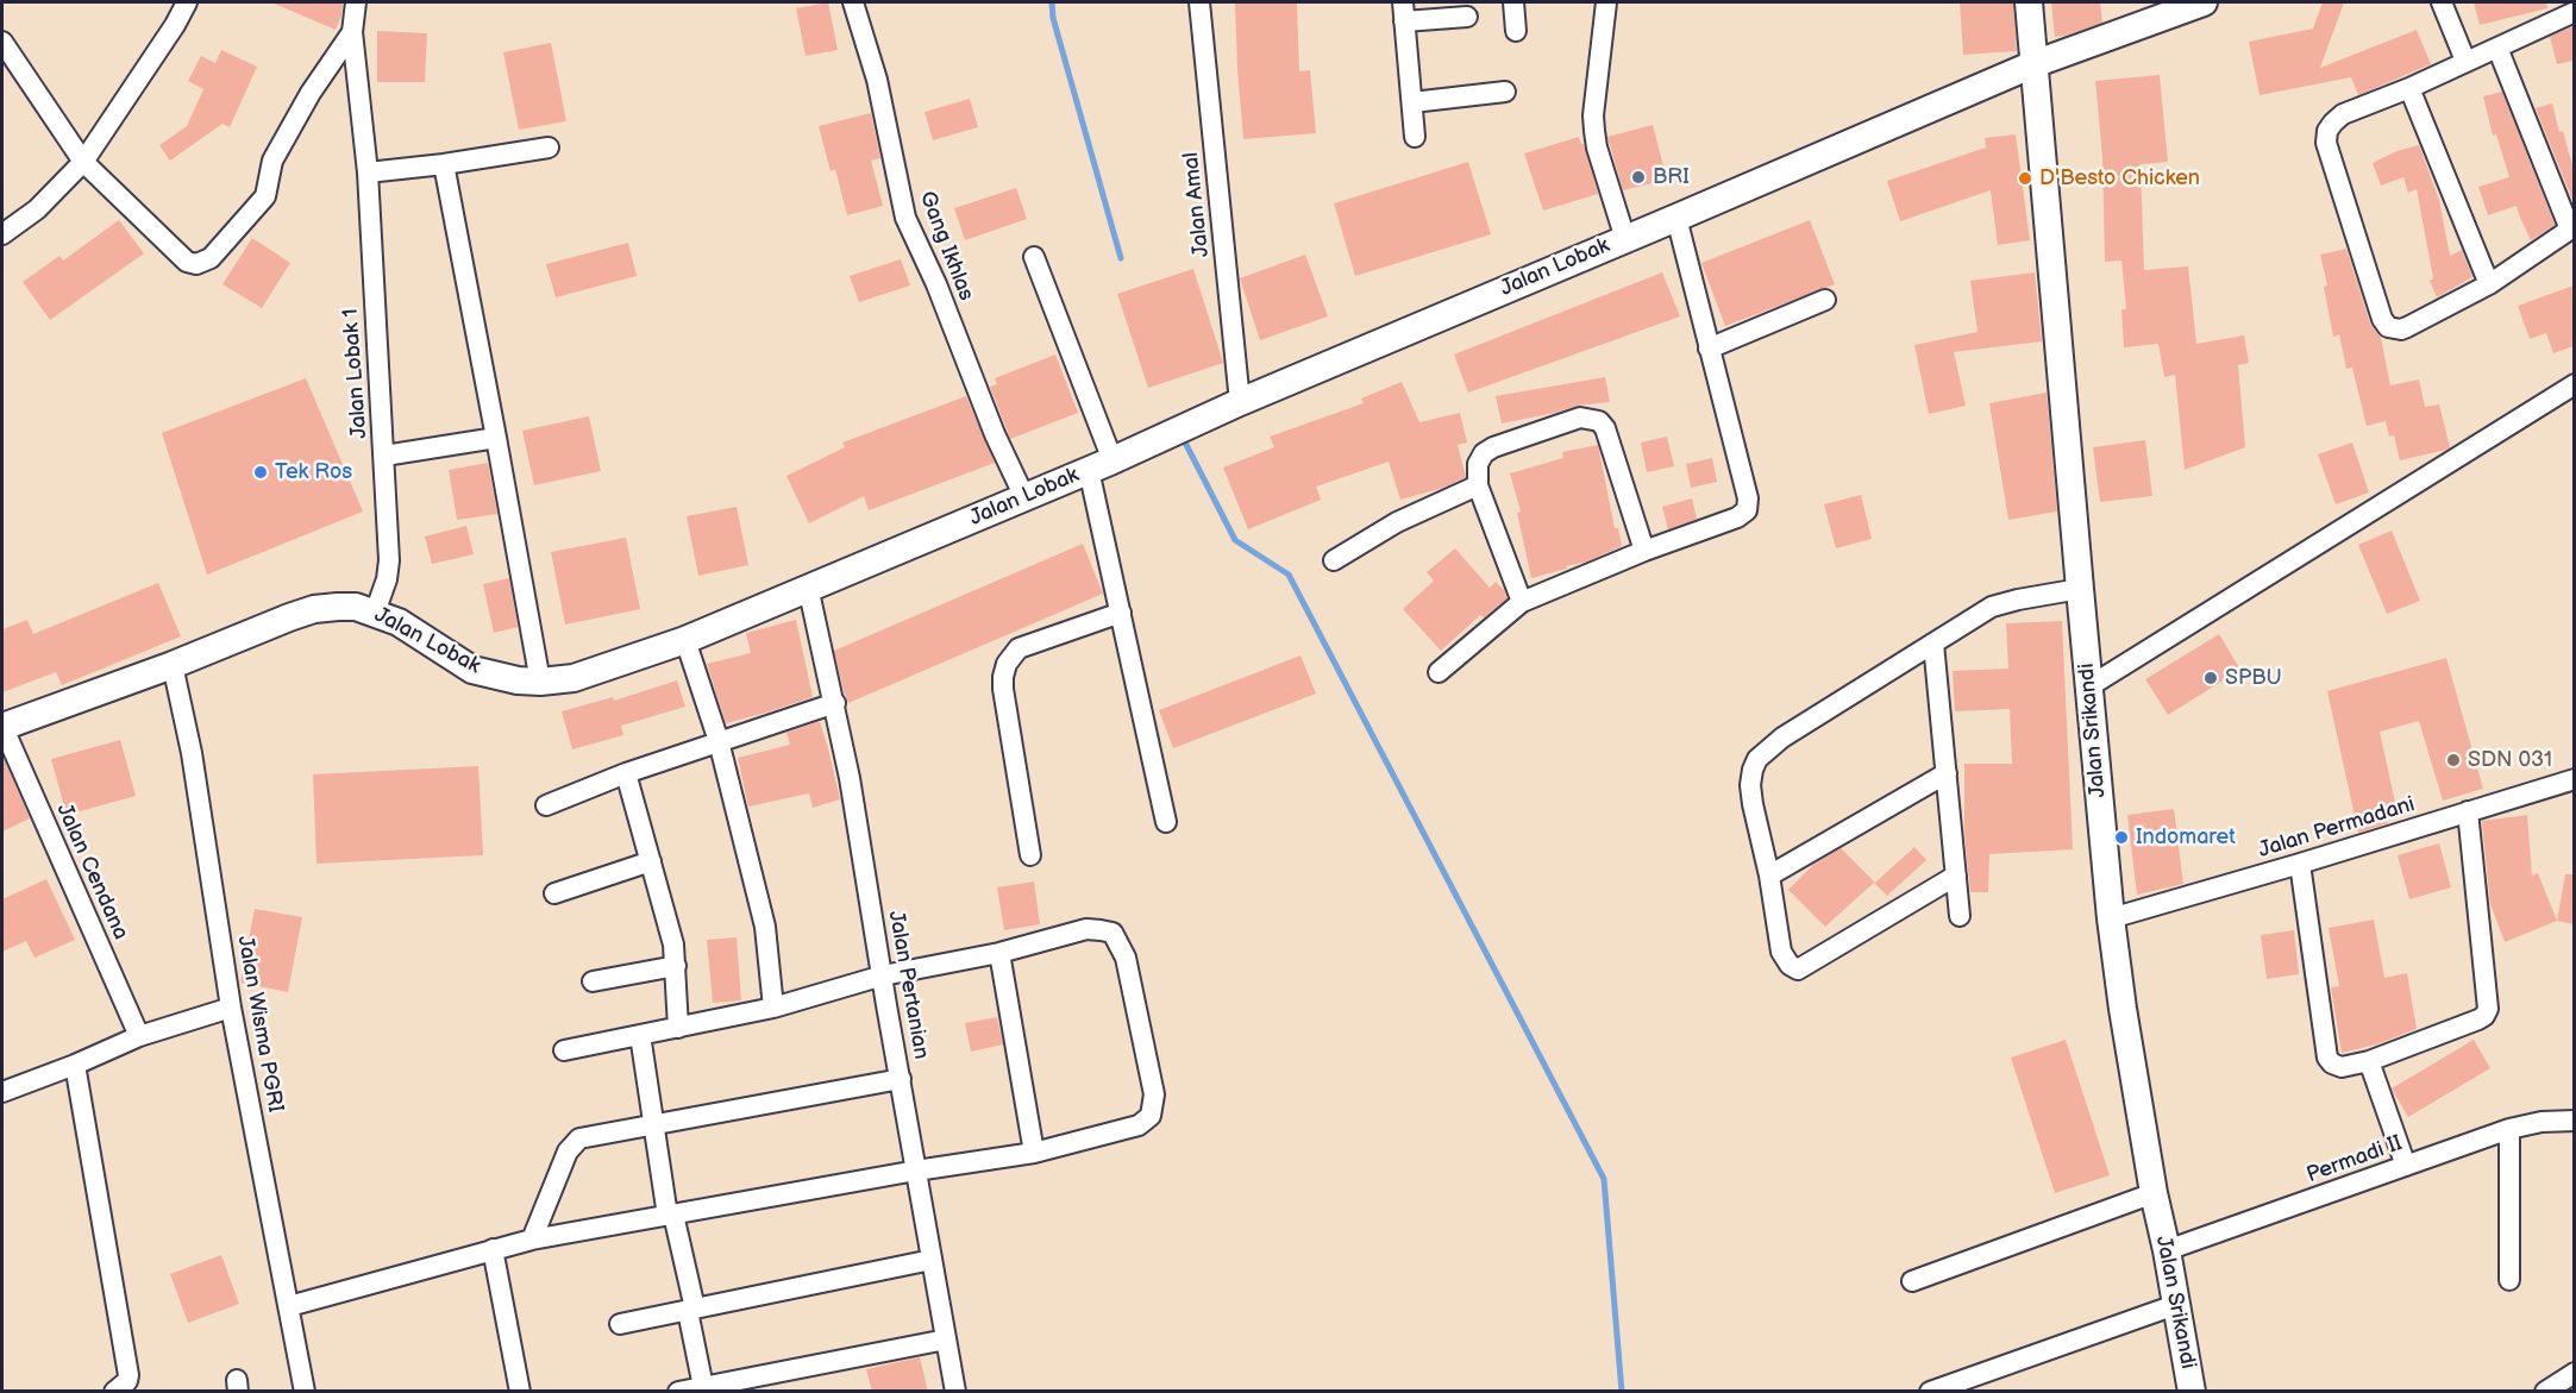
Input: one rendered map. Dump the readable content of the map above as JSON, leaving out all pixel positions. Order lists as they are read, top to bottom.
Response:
{
  "streets": {
    "main road": ["Jalan Lobak", "Jalan Srikandi"],
    "street": [
      "Jalan Amal",
      "Gang Ikhlas",
      "Jalan Lobak 1",
      "Jalan Permadani",
      "Jalan Cendana",
      "Jalan Pertanian",
      "Jalan Wisma PGRI",
      "Permadi II"
    ]
  },
  "crossings": [
    ["Jalan Amal", "Jalan Lobak"],
    ["Gang Ikhlas", "Jalan Lobak"],
    ["Jalan Lobak", "Jalan Lobak 1"],
    ["Jalan Lobak", "Jalan Srikandi"],
    ["Jalan Lobak", "Jalan Cendana"],
    ["Jalan Lobak", "Jalan Pertanian"],
    ["Jalan Lobak", "Jalan Wisma PGRI"],
    ["Jalan Srikandi", "Jalan Permadani"],
    ["Jalan Srikandi", "Permadi II"]
  ],
  "places": [
    "BRI",
    "D'Besto Chicken",
    "Tek Ros",
    "SPBU",
    "SDN 031",
    "Indomaret"
  ]
}
